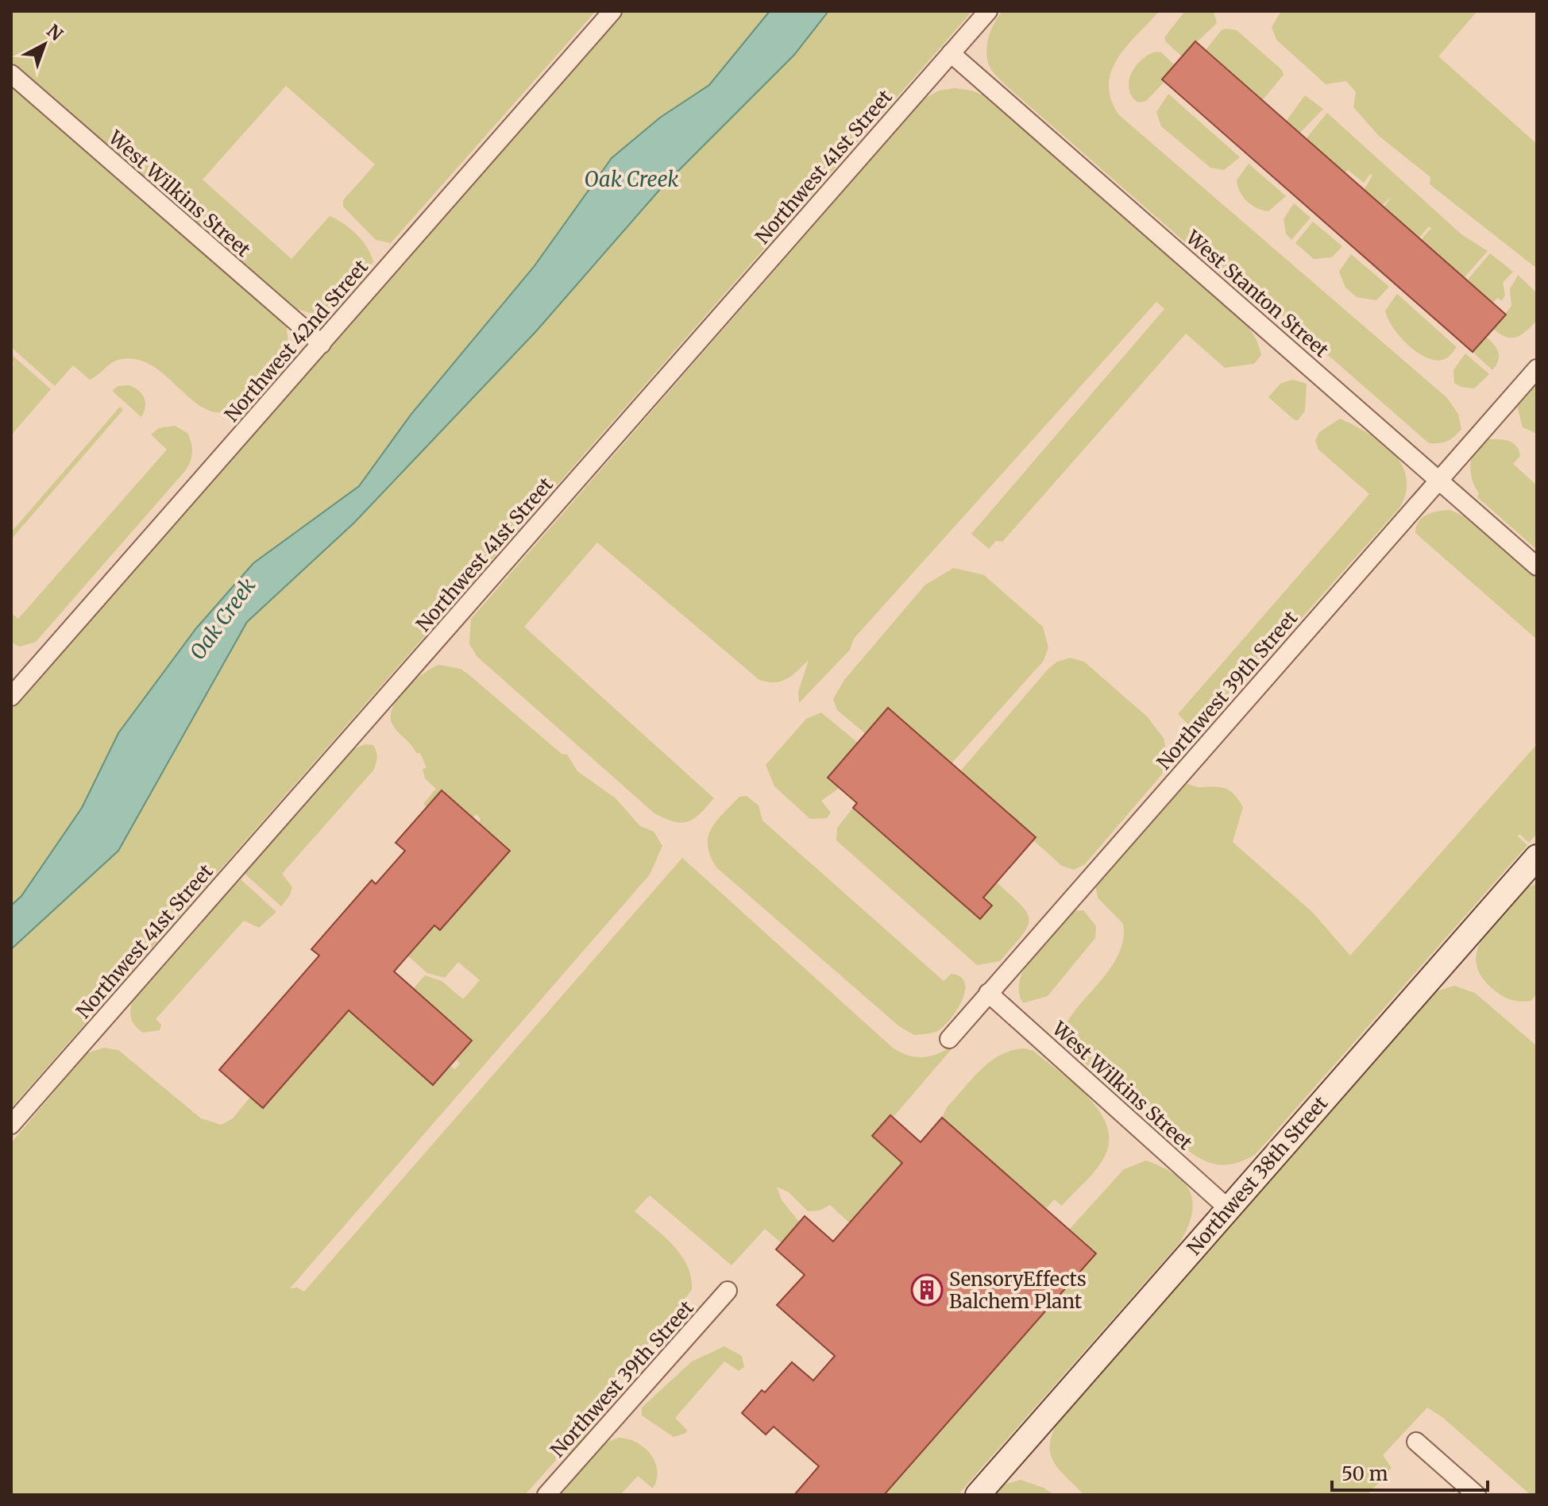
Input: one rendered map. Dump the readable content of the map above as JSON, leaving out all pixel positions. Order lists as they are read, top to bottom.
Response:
{
  "streets": {
    "main road": ["Northwest 38th Street"],
    "street": [
      "Northwest 41st Street",
      "West Wilkins Street",
      "West Stanton Street",
      "Northwest 42nd Street",
      "Northwest 39th Street"
    ]
  },
  "crossings": [
    ["Northwest 41st Street", "West Stanton Street"],
    ["West Wilkins Street", "Northwest 42nd Street"],
    ["West Wilkins Street", "Northwest 39th Street"],
    ["West Wilkins Street", "Northwest 38th Street"],
    ["West Stanton Street", "Northwest 39th Street"]
  ],
  "water": ["Oak Creek"],
  "places": {
    "building": ["SensoryEffects Balchem Plant"]
  },
  "scale_bar": "50 m",
  "north": "top right"
}
